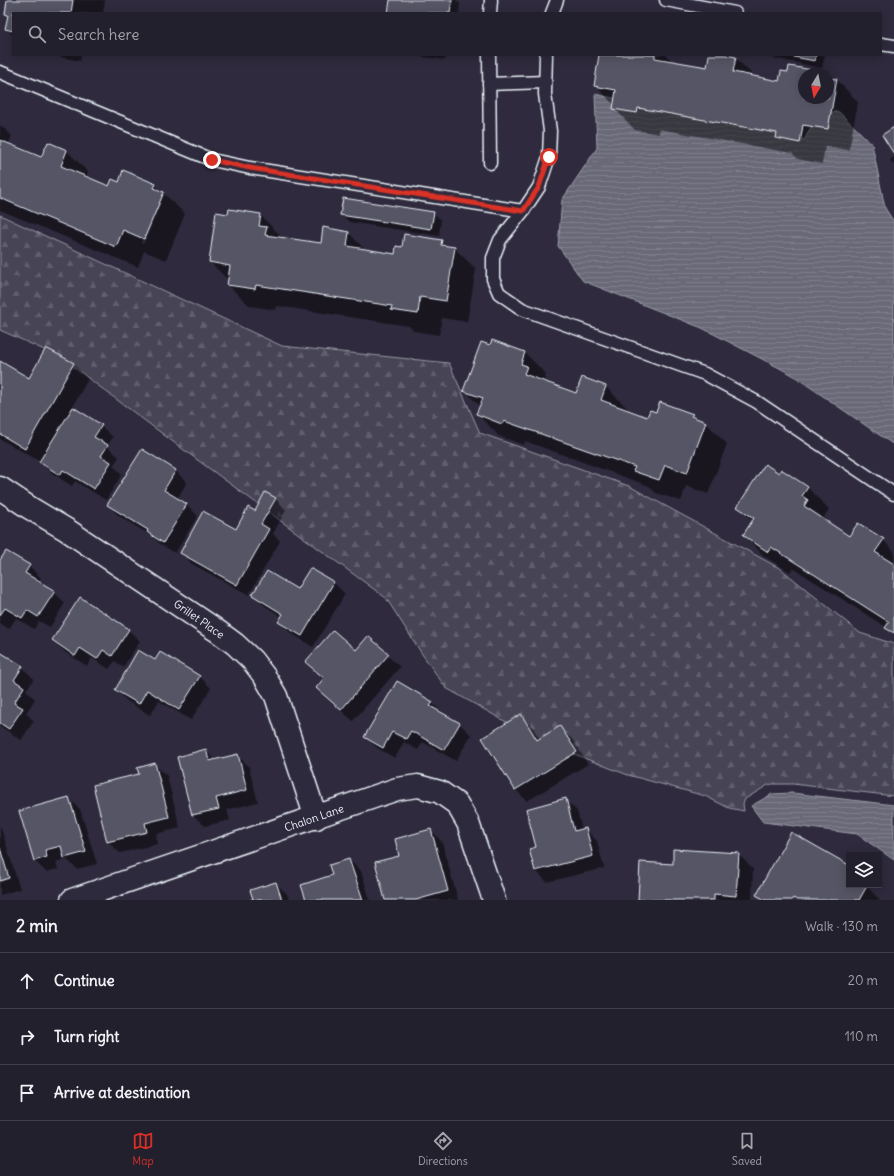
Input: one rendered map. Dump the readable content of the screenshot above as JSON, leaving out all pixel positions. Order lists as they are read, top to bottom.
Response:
{
  "streets": {
    "street": ["Grillet Place", "Chalon Lane"]
  },
  "crossings": [
    ["Grillet Place", "Chalon Lane"]
  ],
  "north": "bottom",
  "page": {
    "search": "Search here",
    "heading": ["2 min", "Walk · 130 m"],
    "list": [
      ["Continue", "20 m"],
      ["Turn right", "110 m"],
      "Arrive at destination"
    ],
    "nav": ["Map", "Directions", "Saved"]
  }
}
